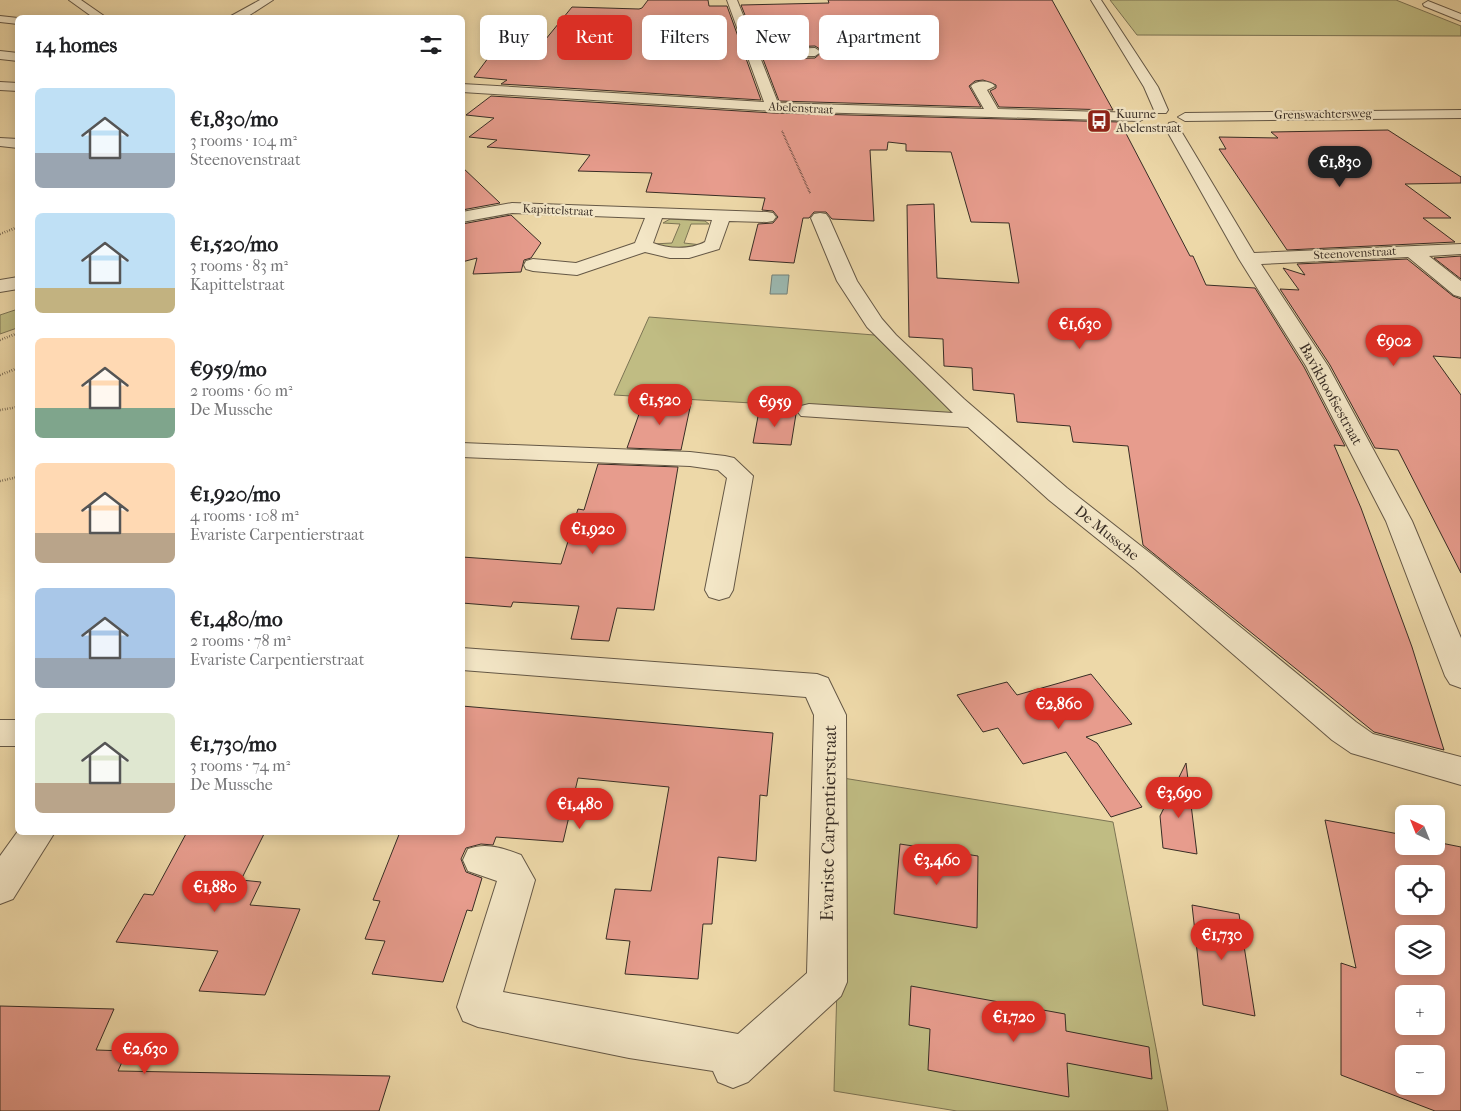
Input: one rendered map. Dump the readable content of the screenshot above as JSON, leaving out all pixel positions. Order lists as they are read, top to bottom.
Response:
{
  "streets": {
    "street": [
      "Abelenstraat",
      "Grenswachtersweg",
      "Kapittelstraat",
      "Steenovenstraat",
      "Bavikhoofsestraat",
      "De Mussche",
      "Evariste Carpentierstraat"
    ]
  },
  "crossings": [
    ["Abelenstraat", "Grenswachtersweg"],
    ["Abelenstraat", "Bavikhoofsestraat"],
    ["Grenswachtersweg", "Bavikhoofsestraat"],
    ["Steenovenstraat", "Bavikhoofsestraat"]
  ],
  "places": {
    "bus stop": ["Kuurne Abelenstraat"]
  },
  "north": "top left",
  "page": {
    "chip": [
      "Buy",
      "Rent",
      "Filters",
      "New",
      "Apartment"
    ],
    "heading": "14 homes",
    "list": [
      {
        "name": "€1,830/mo",
        "note": "3 rooms · 104 m² · Steenovenstraat"
      },
      {
        "name": "€1,520/mo",
        "note": "3 rooms · 83 m² · Kapittelstraat"
      },
      {
        "name": "€959/mo",
        "note": "2 rooms · 60 m² · De Mussche"
      },
      {
        "name": "€1,920/mo",
        "note": "4 rooms · 108 m² · Evariste Carpentierstraat"
      },
      {
        "name": "€1,480/mo",
        "note": "2 rooms · 78 m² · Evariste Carpentierstraat"
      },
      {
        "name": "€1,730/mo",
        "note": "3 rooms · 74 m² · De Mussche"
      }
    ],
    "price": [
      "€1,830",
      "€1,630",
      "€902",
      "€1,520",
      "€959",
      "€1,920",
      "€2,860",
      "€3,690",
      "€1,480",
      "€3,460",
      "€1,880",
      "€1,730",
      "€1,720",
      "€2,630"
    ],
    "map_buttons": ["+", "−"]
  }
}
